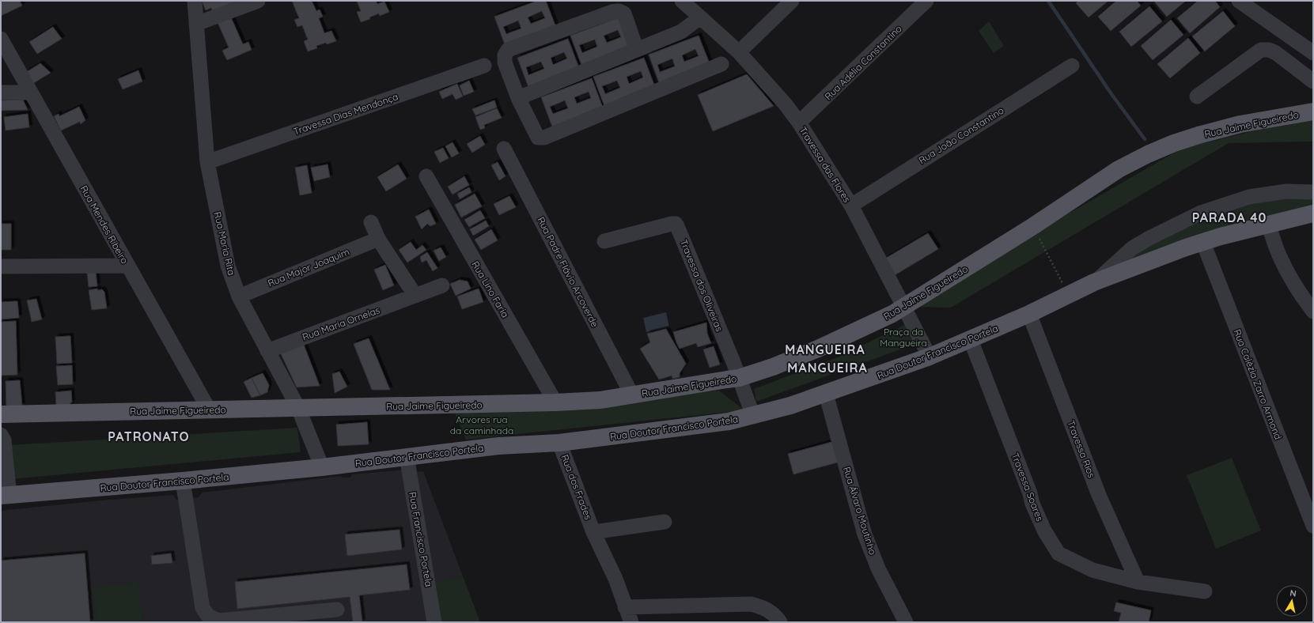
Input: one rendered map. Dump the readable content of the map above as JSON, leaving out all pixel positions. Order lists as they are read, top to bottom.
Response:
{
  "streets": {
    "main road": ["Rua Jaime Figueiredo", "Rua Doutor Francisco Portela"],
    "street": [
      "Rua Adélia Constantino",
      "Travessa Dias Mendonça",
      "Rua João Constantino",
      "Travessa das Flores",
      "Rua Mendes Ribeiro",
      "Rua Maria Rita",
      "Rua Major Joaquim",
      "Rua Padre Flávio Arcoverde",
      "Travessa dos Oliveiras",
      "Rua Lino Faria",
      "Rua Maria Ornelas",
      "Rua Calézia Zarro Armond",
      "Travessa Rios",
      "Rua dos Frades",
      "Travessa Soares",
      "Rua Álvaro Moutinho",
      "Rua Francisco Portela"
    ]
  },
  "crossings": [
    ["Rua Adélia Constantino", "Travessa das Flores"],
    ["Travessa Dias Mendonça", "Rua Maria Rita"],
    ["Rua Jaime Figueiredo", "Travessa das Flores"],
    ["Rua Jaime Figueiredo", "Rua Mendes Ribeiro"],
    ["Rua Jaime Figueiredo", "Rua Maria Rita"],
    ["Rua Jaime Figueiredo", "Rua Padre Flávio Arcoverde"],
    ["Rua Jaime Figueiredo", "Travessa dos Oliveiras"],
    ["Rua Jaime Figueiredo", "Rua Lino Faria"],
    ["Rua João Constantino", "Travessa das Flores"],
    ["Travessa das Flores", "Rua Doutor Francisco Portela"],
    ["Rua Maria Rita", "Rua Major Joaquim"],
    ["Rua Maria Rita", "Rua Maria Ornelas"],
    ["Rua Maria Rita", "Rua Doutor Francisco Portela"],
    ["Travessa dos Oliveiras", "Rua Doutor Francisco Portela"],
    ["Rua Doutor Francisco Portela", "Rua Calézia Zarro Armond"],
    ["Rua Doutor Francisco Portela", "Travessa Rios"],
    ["Rua Doutor Francisco Portela", "Rua dos Frades"],
    ["Rua Doutor Francisco Portela", "Travessa Soares"],
    ["Rua Doutor Francisco Portela", "Rua Álvaro Moutinho"],
    ["Rua Doutor Francisco Portela", "Rua Francisco Portela"],
    ["Travessa Rios", "Travessa Soares"]
  ],
  "districts": [
    "PARADA 40",
    "MANGUEIRA",
    "MANGUEIRA",
    "PATRONATO"
  ],
  "parks": ["Praça da Mangueira", "Arvores rua da caminhada"],
  "north": "top"
}
